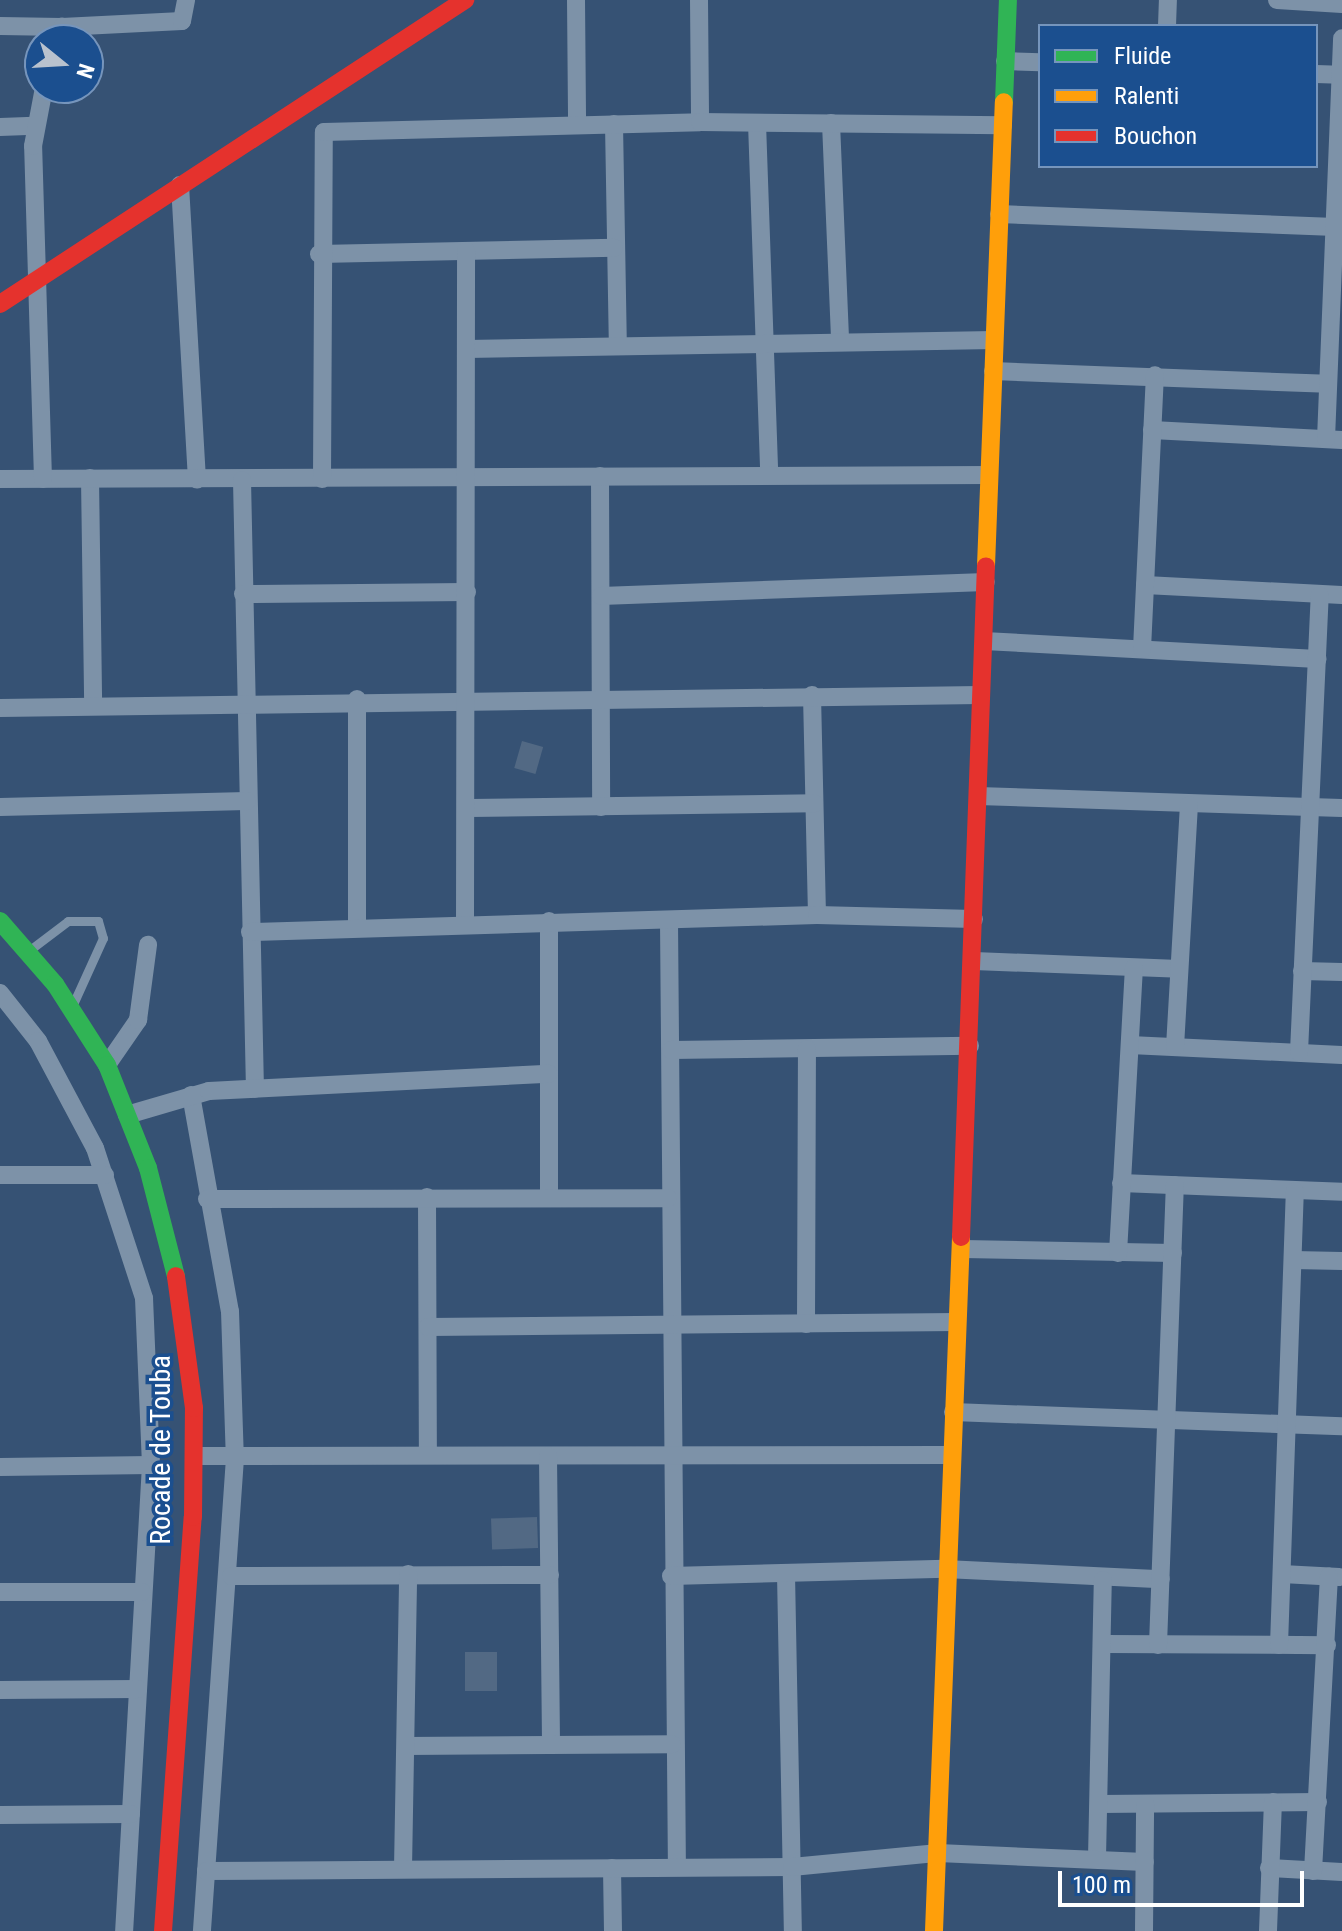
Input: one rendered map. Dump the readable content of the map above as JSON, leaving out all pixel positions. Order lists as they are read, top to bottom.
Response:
{
  "streets": {
    "street": ["Rocade de Touba"]
  },
  "legend": ["Fluide", "Ralenti", "Bouchon"],
  "scale_bar": "100 m",
  "north": "right"
}
